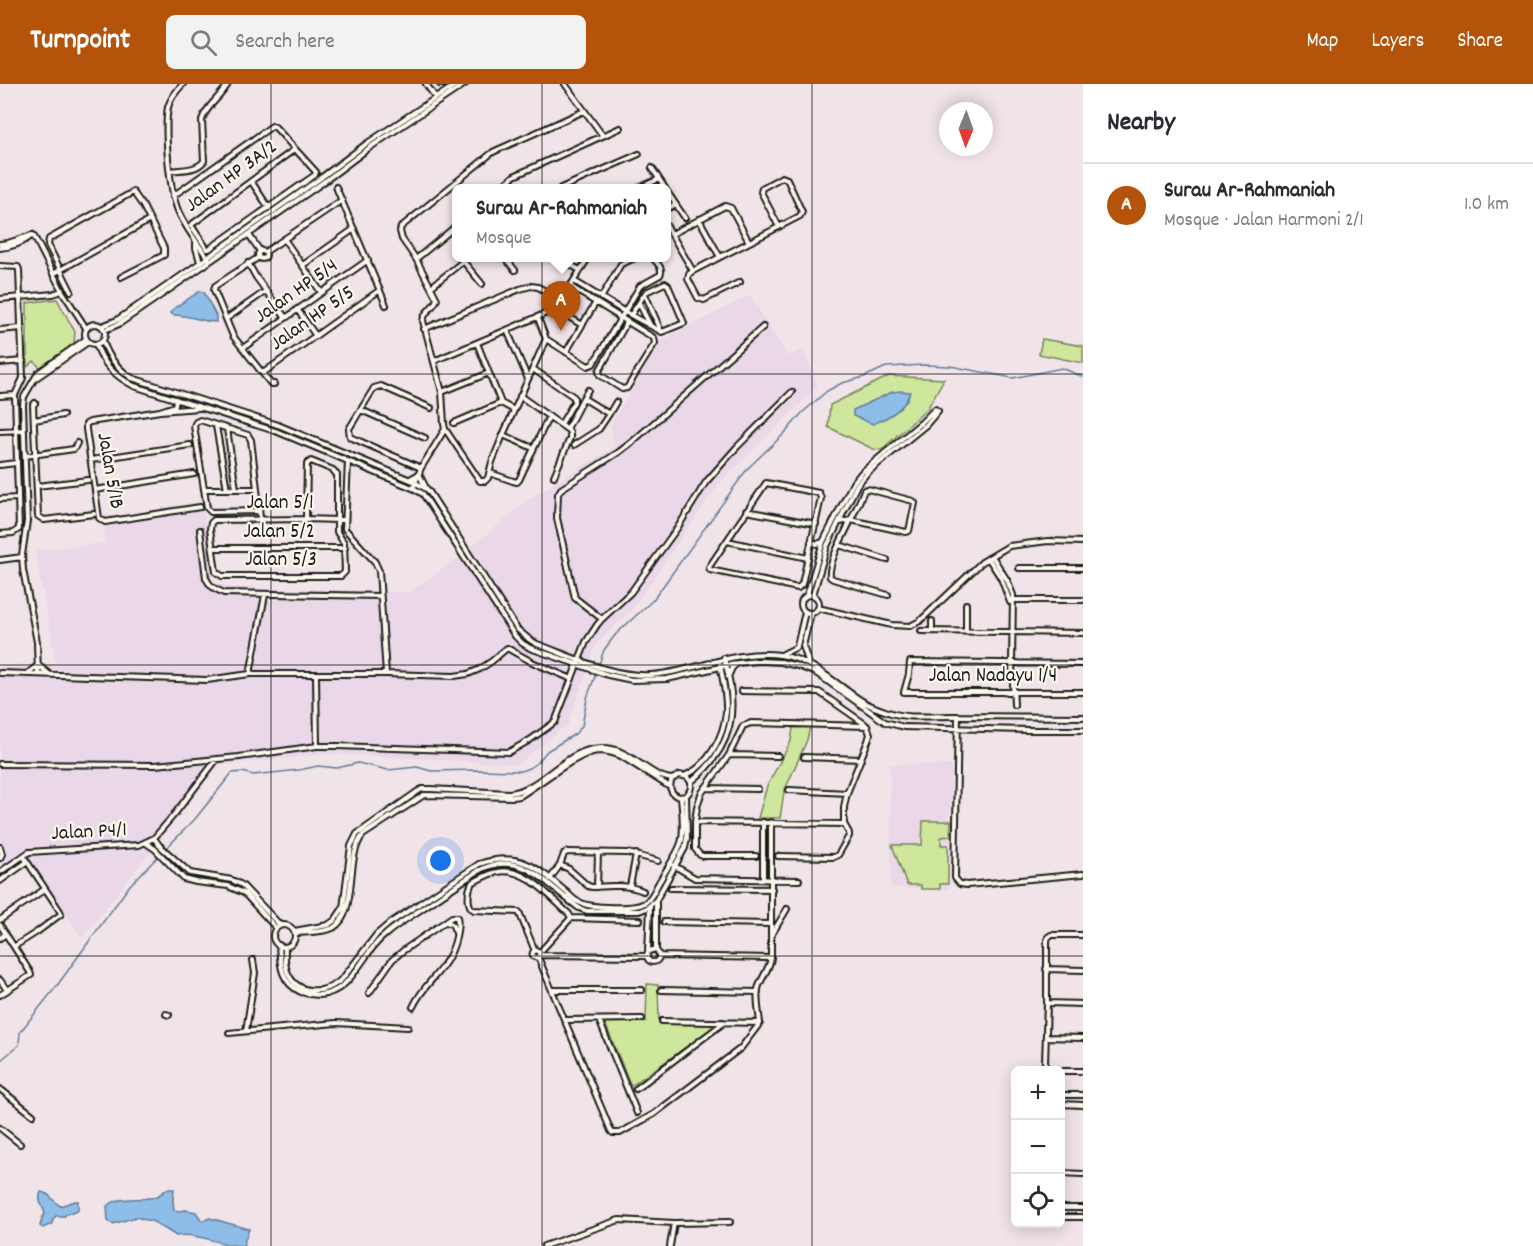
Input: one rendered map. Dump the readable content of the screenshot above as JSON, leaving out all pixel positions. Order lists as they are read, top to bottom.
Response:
{
  "streets": {
    "street": [
      "Jalan HP 3A/2",
      "Jalan HP 5/4",
      "Jalan HP 5/5",
      "Jalan 5/1B",
      "Jalan 5/1",
      "Jalan 5/2",
      "Jalan 5/3",
      "Jalan Nadayu 1/4",
      "Jalan P4/1"
    ]
  },
  "crossings": [
    ["Jalan 5/1", "Jalan 5/3"],
    ["Jalan 5/2", "Jalan 5/3"]
  ],
  "north": "bottom",
  "page": {
    "header": "Turnpoint",
    "search": "Search here",
    "nav": ["Map", "Layers", "Share"],
    "heading": "Nearby",
    "list": [
      {
        "mark": "A",
        "name": "Surau Ar-Rahmaniah",
        "note": "Mosque · Jalan Harmoni 2/1",
        "value": "1.0 km"
      }
    ],
    "popup": ["Surau Ar-Rahmaniah", "Mosque"],
    "pins": "A",
    "map_buttons": ["+", "−"]
  }
}
